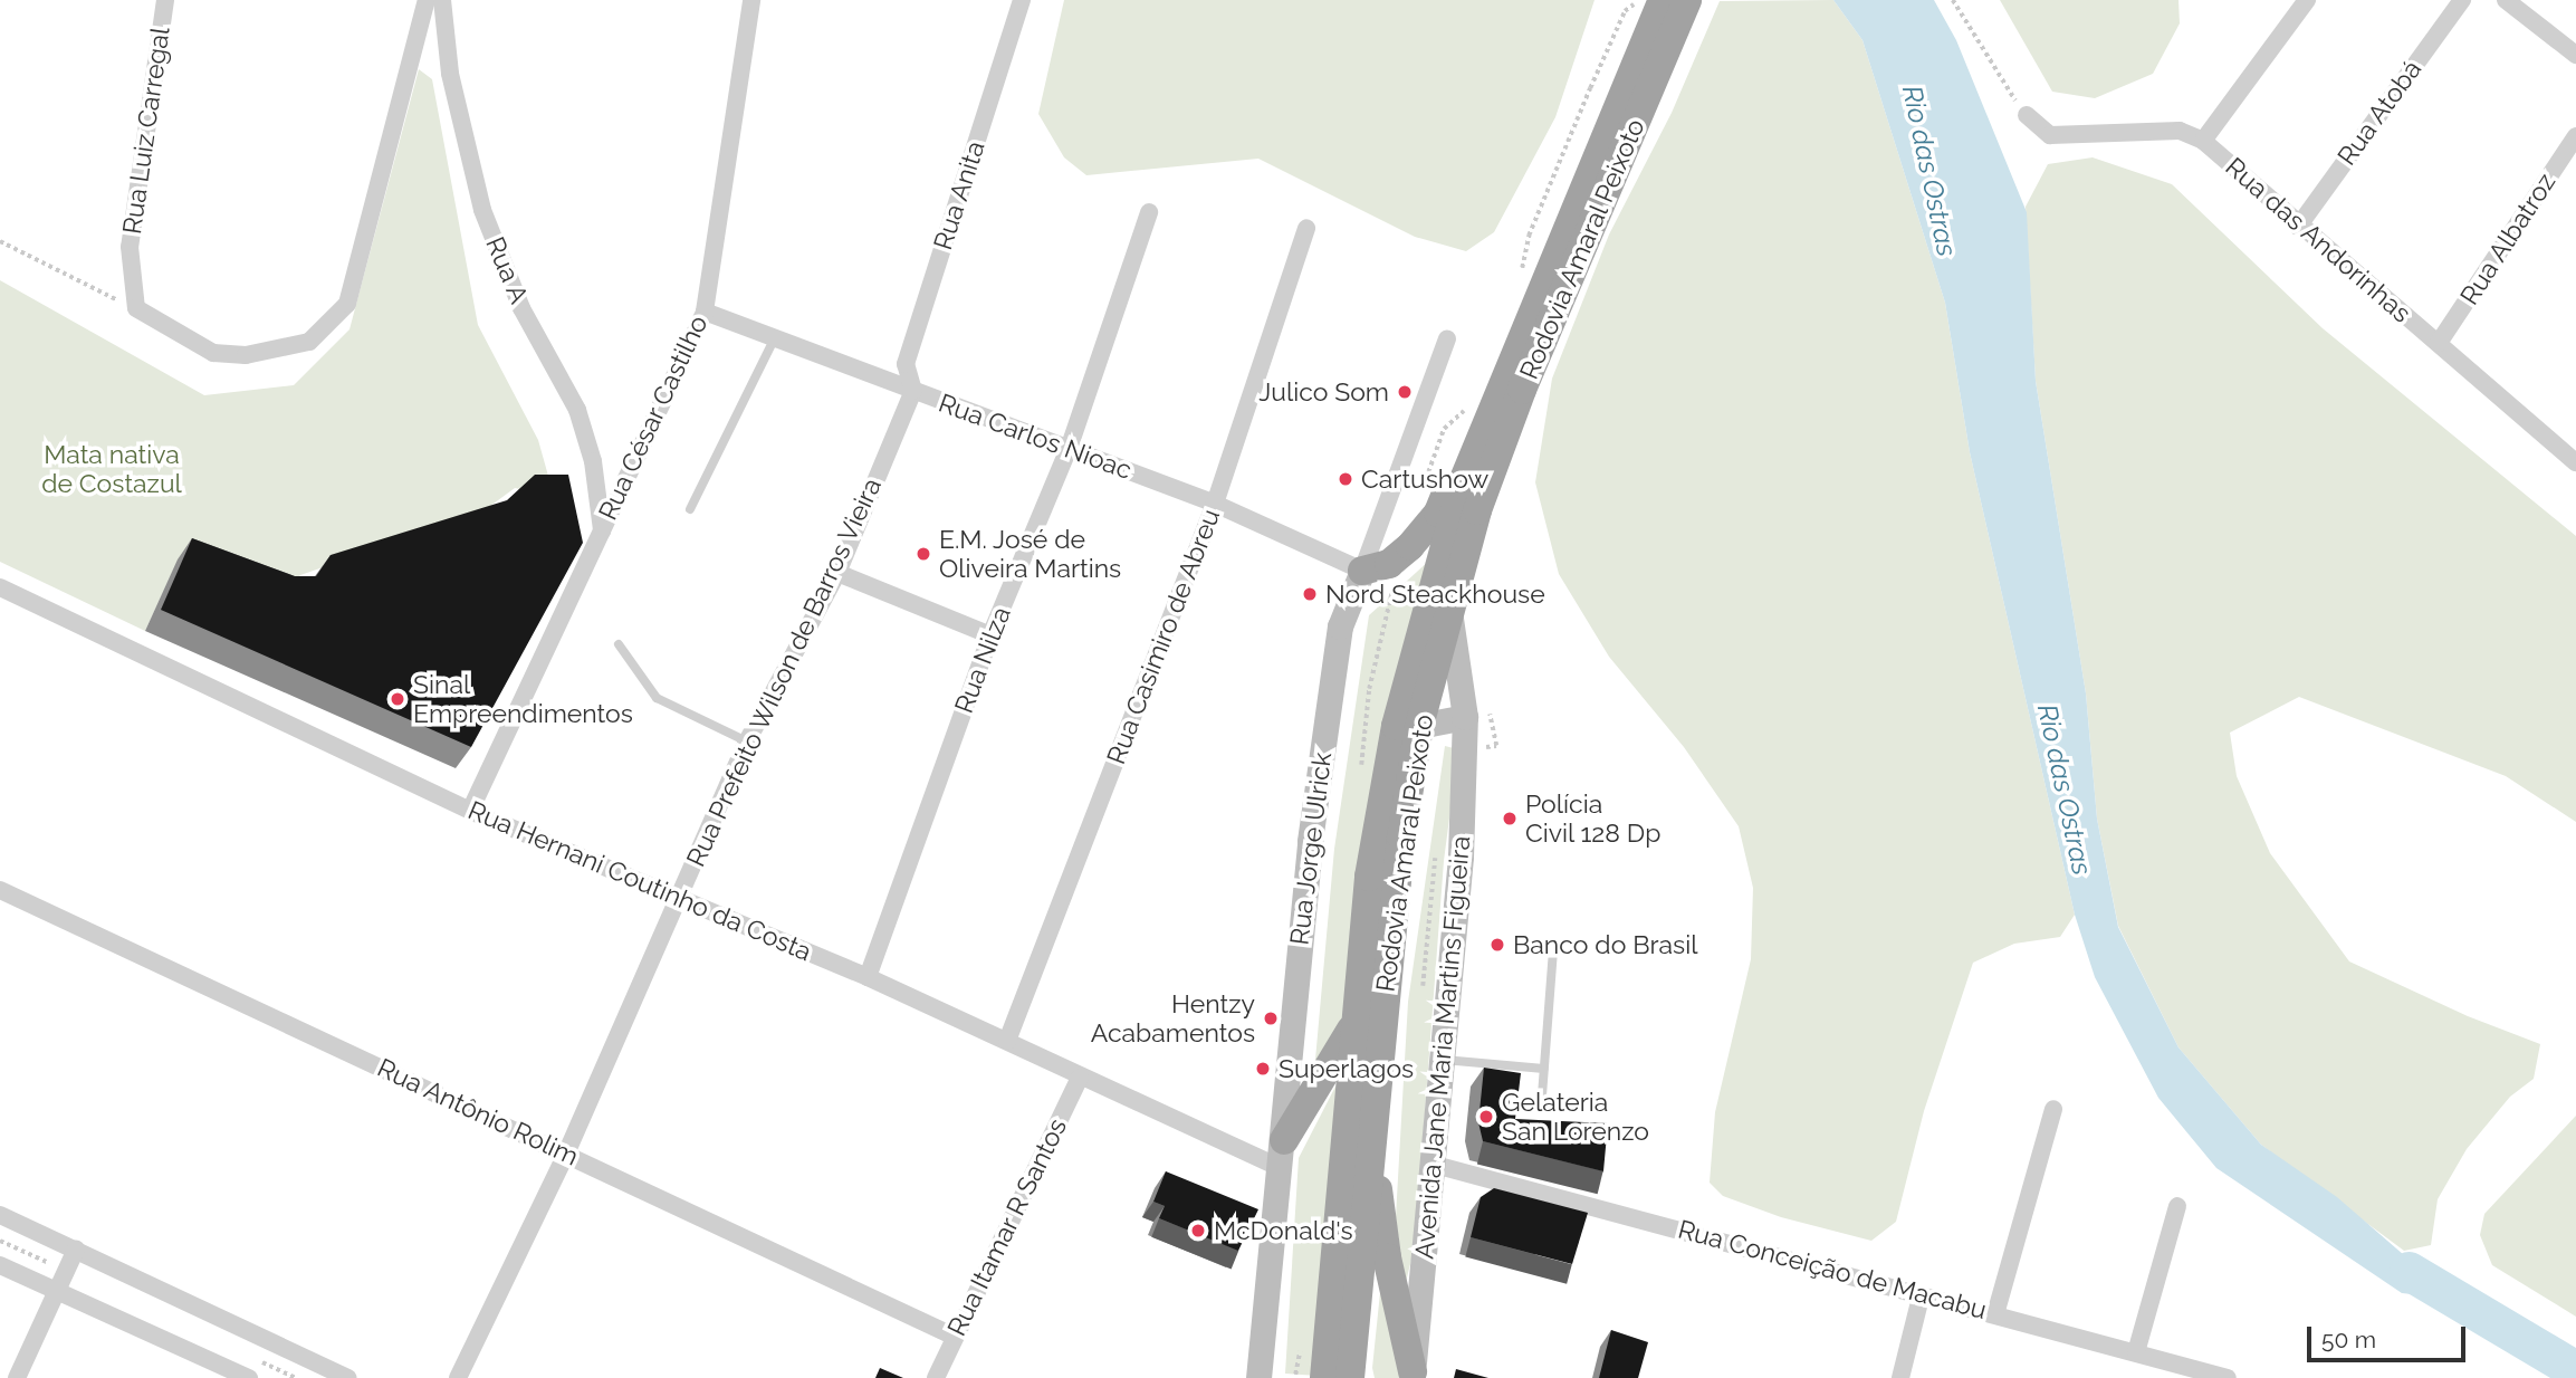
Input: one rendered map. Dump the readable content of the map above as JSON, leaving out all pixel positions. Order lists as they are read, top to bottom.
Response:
{
  "streets": {
    "highway": ["Rodovia Amaral Peixoto"],
    "main road": ["Rua Jorge Ulrick", "Avenida Jane Maria Martins Figueira"],
    "street": [
      "Rua Atobá",
      "Rua Luiz Carregal",
      "Rua Anita",
      "Rua Albatroz",
      "Rua das Andorinhas",
      "Rua A",
      "Rua César Castilho",
      "Rua Carlos Nioac",
      "Rua Casimiro de Abreu",
      "Rua Nilza",
      "Rua Prefeito Wilson de Barros Vieira",
      "Rua Hernani Coutinho da Costa",
      "Rua Antônio Rolim",
      "Rua Itamar R Santos",
      "Rua Conceição de Macabu"
    ]
  },
  "crossings": [
    ["Rua Atobá", "Rua das Andorinhas"],
    ["Rua Anita", "Rua Carlos Nioac"],
    ["Rua Anita", "Rua Prefeito Wilson de Barros Vieira"],
    ["Rua Albatroz", "Rua das Andorinhas"],
    ["Rodovia Amaral Peixoto", "Avenida Jane Maria Martins Figueira"],
    ["Rua A", "Rua César Castilho"],
    ["Rua César Castilho", "Rua Carlos Nioac"],
    ["Rua César Castilho", "Rua Hernani Coutinho da Costa"],
    ["Rua Carlos Nioac", "Rua Casimiro de Abreu"],
    ["Rua Carlos Nioac", "Rua Nilza"],
    ["Rua Carlos Nioac", "Rua Prefeito Wilson de Barros Vieira"],
    ["Rua Carlos Nioac", "Rua Jorge Ulrick"],
    ["Rua Casimiro de Abreu", "Rua Hernani Coutinho da Costa"],
    ["Rua Nilza", "Rua Hernani Coutinho da Costa"],
    ["Rua Prefeito Wilson de Barros Vieira", "Rua Hernani Coutinho da Costa"],
    ["Rua Prefeito Wilson de Barros Vieira", "Rua Antônio Rolim"],
    ["Rua Jorge Ulrick", "Rua Hernani Coutinho da Costa"],
    ["Rua Hernani Coutinho da Costa", "Rua Itamar R Santos"],
    ["Avenida Jane Maria Martins Figueira", "Rua Conceição de Macabu"],
    ["Rua Antônio Rolim", "Rua Itamar R Santos"]
  ],
  "water": ["Rio das Ostras"],
  "parks": ["Mata nativa de Costazul"],
  "places": [
    "Julico Som",
    "Cartushow",
    "E.M. José de Oliveira Martins",
    "Nord Steackhouse",
    "Sinal Empreendimentos",
    "Polícia Civil 128 Dp",
    "Banco do Brasil",
    "Hentzy Acabamentos",
    "Superlagos",
    "Gelateria San Lorenzo",
    "McDonald's"
  ],
  "scale_bar": "50 m"
}
